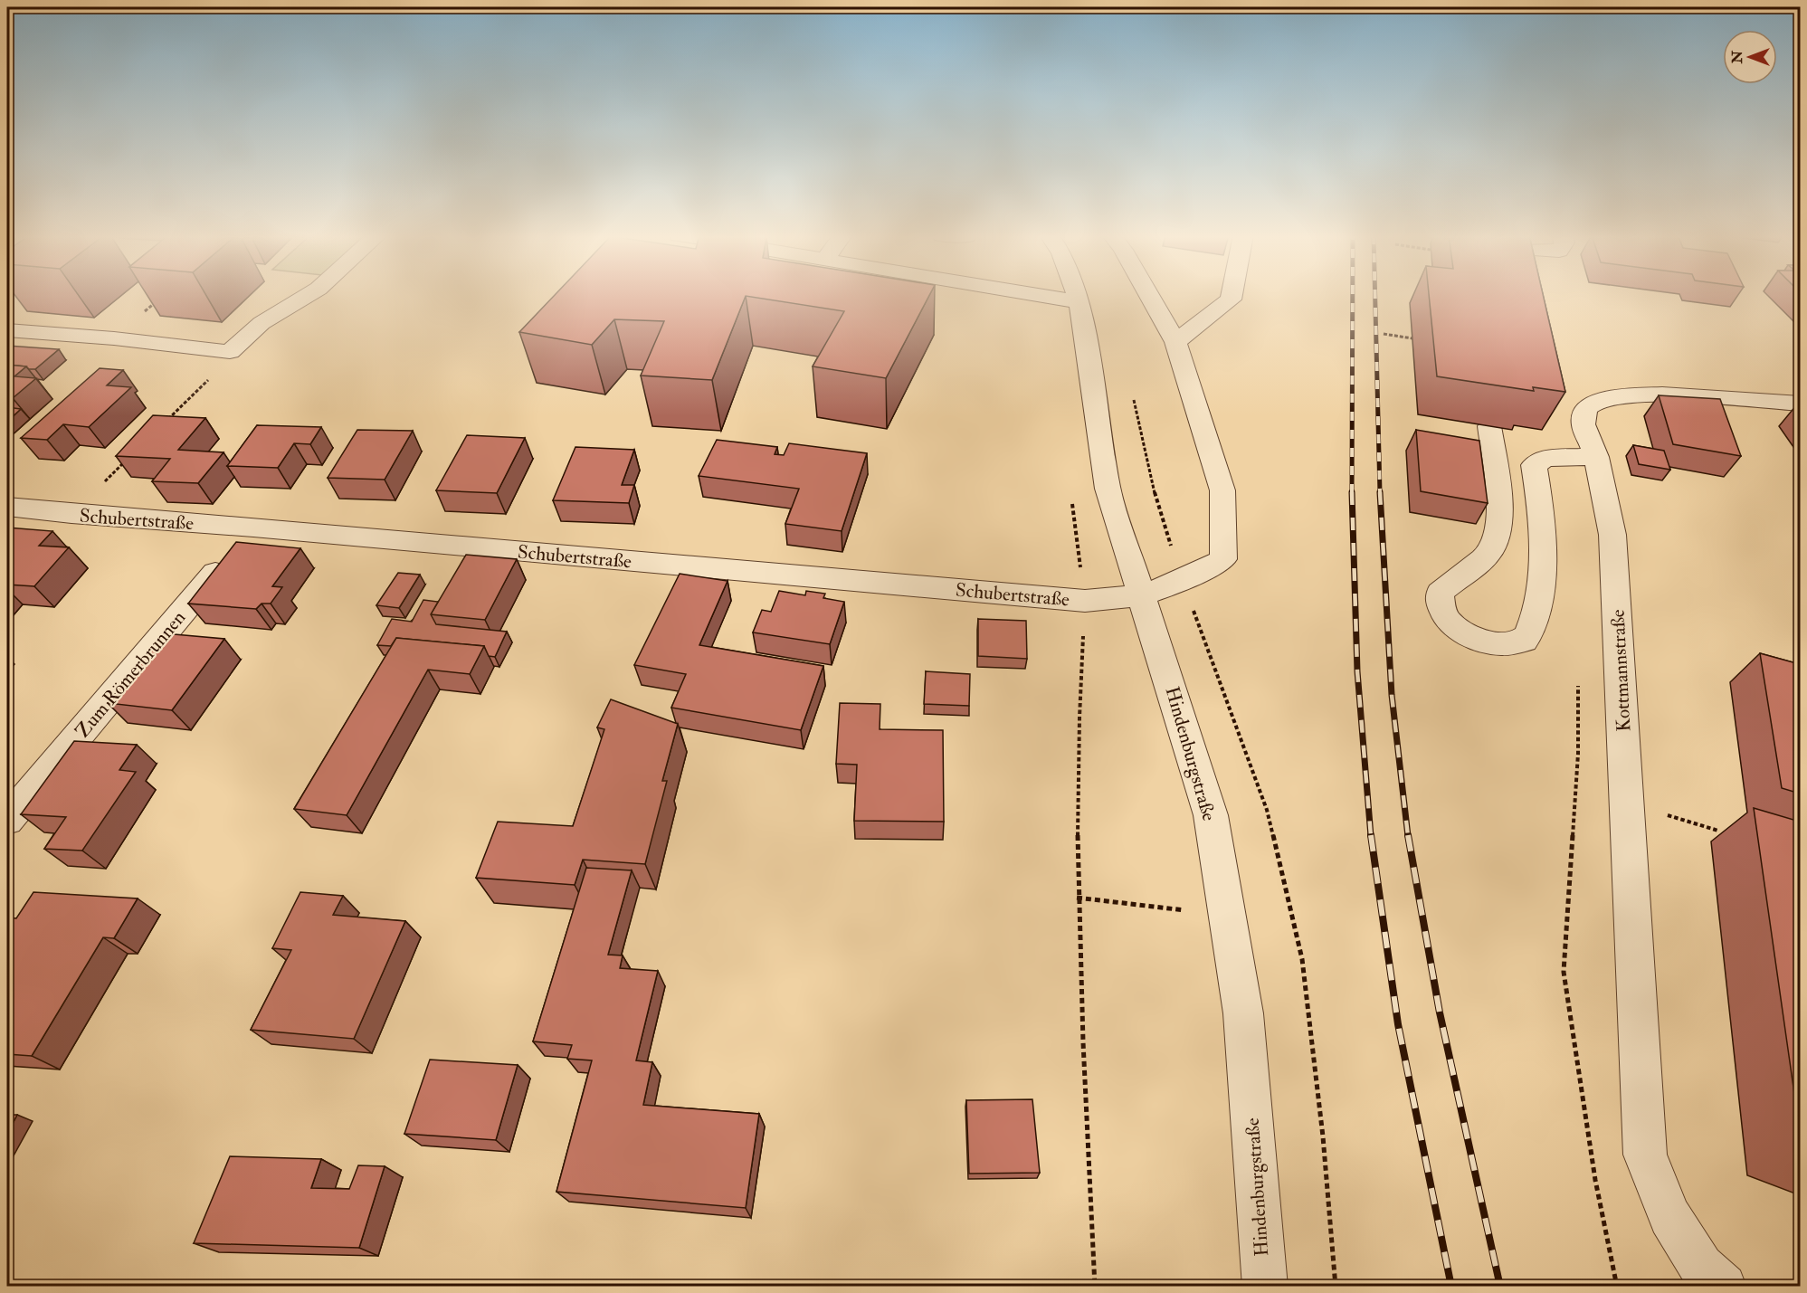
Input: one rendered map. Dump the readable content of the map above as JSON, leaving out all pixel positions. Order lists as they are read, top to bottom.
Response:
{
  "streets": {
    "street": [
      "Schubertstraße",
      "Kottmannstraße",
      "Zum Römerbrunnen",
      "Hindenburgstraße"
    ]
  },
  "crossings": [
    ["Schubertstraße", "Zum Römerbrunnen"],
    ["Schubertstraße", "Hindenburgstraße"]
  ],
  "north": "left"
}
